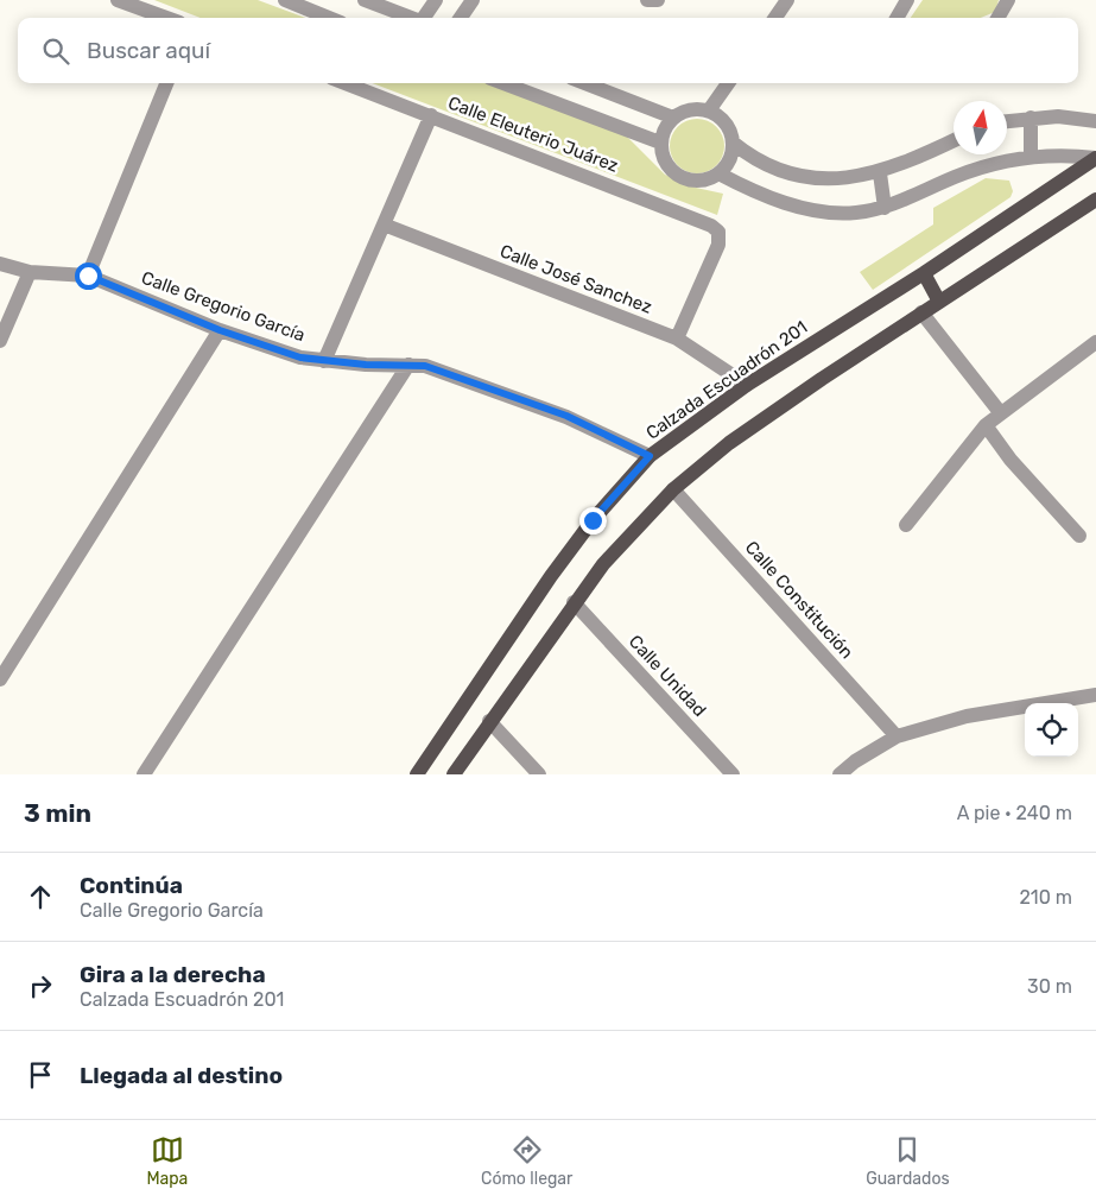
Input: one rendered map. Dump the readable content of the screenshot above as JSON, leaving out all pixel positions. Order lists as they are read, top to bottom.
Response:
{
  "streets": {
    "main road": ["Calzada Escuadrón 201"],
    "street": [
      "Calle Eleuterio Juárez",
      "Calle José Sanchez",
      "Calle Gregorio García",
      "Calle Constitución",
      "Calle Unidad"
    ]
  },
  "crossings": [
    ["Calle Eleuterio Juárez", "Calle José Sanchez"],
    ["Calle José Sanchez", "Calzada Escuadrón 201"],
    ["Calle Gregorio García", "Calzada Escuadrón 201"]
  ],
  "north": "top",
  "page": {
    "search": "Buscar aquí",
    "heading": ["3 min", "A pie · 240 m"],
    "list": [
      ["Continúa", "Calle Gregorio García", "210 m"],
      ["Gira a la derecha", "Calzada Escuadrón 201", "30 m"],
      "Llegada al destino"
    ],
    "nav": ["Mapa", "Cómo llegar", "Guardados"]
  }
}
